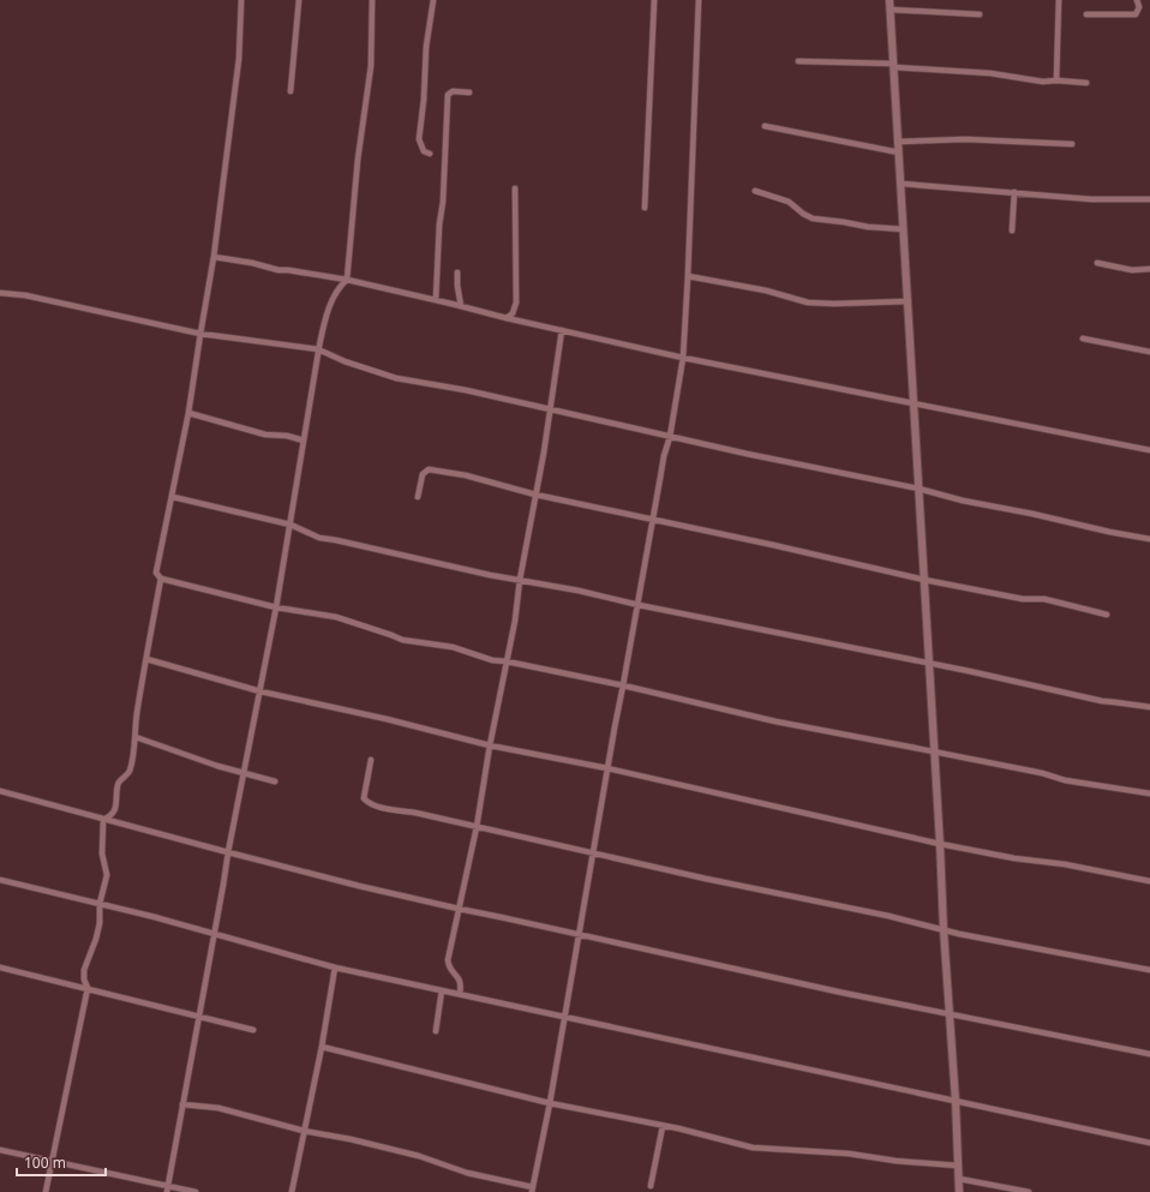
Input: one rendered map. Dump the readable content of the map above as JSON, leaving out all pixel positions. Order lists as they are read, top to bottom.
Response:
{
  "scale_bar": "100 m"
}
